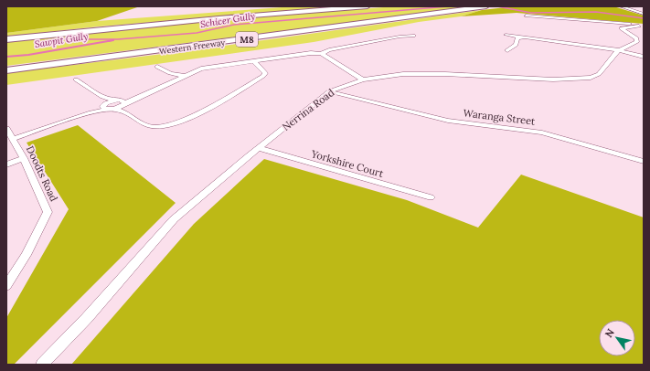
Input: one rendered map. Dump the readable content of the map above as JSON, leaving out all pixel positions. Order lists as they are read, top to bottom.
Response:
{
  "streets": {
    "highway": ["M8", "Western Freeway"],
    "street": [
      "Nerrina Road",
      "Waranga Street",
      "Yorkshire Court",
      "Doodts Road"
    ]
  },
  "crossings": [
    ["Nerrina Road", "Waranga Street"],
    ["Nerrina Road", "Yorkshire Court"]
  ],
  "water": ["Schicer Gully", "Sawpit Gully"],
  "north": "top left"
}
